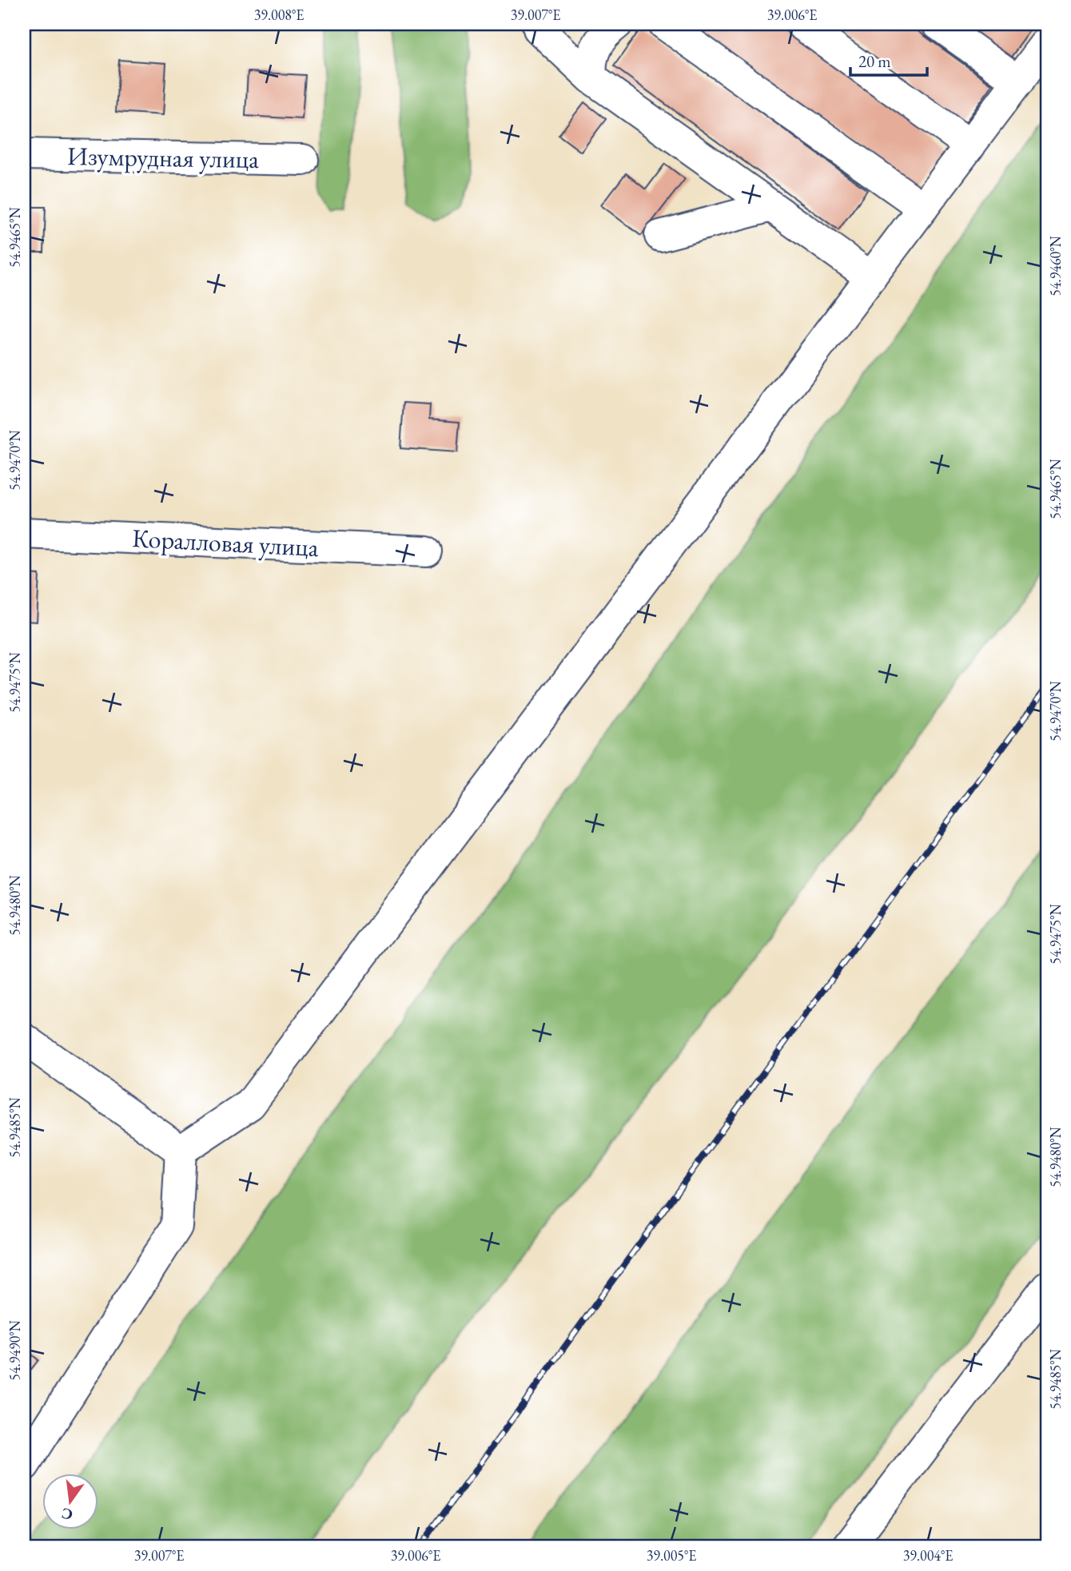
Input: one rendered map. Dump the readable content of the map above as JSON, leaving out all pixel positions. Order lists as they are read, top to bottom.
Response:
{
  "streets": {
    "street": ["Изумрудная улица", "Коралловая улица"]
  },
  "scale_bar": "20 m",
  "north": "bottom",
  "coordinates": [
    "39.008°E",
    "39.007°E",
    "39.006°E",
    "54.9465°N",
    "54.9460°N",
    "54.9470°N",
    "54.9475°N",
    "54.9480°N",
    "54.9485°N",
    "54.9490°N",
    "39.005°E",
    "39.004°E"
  ]
}
